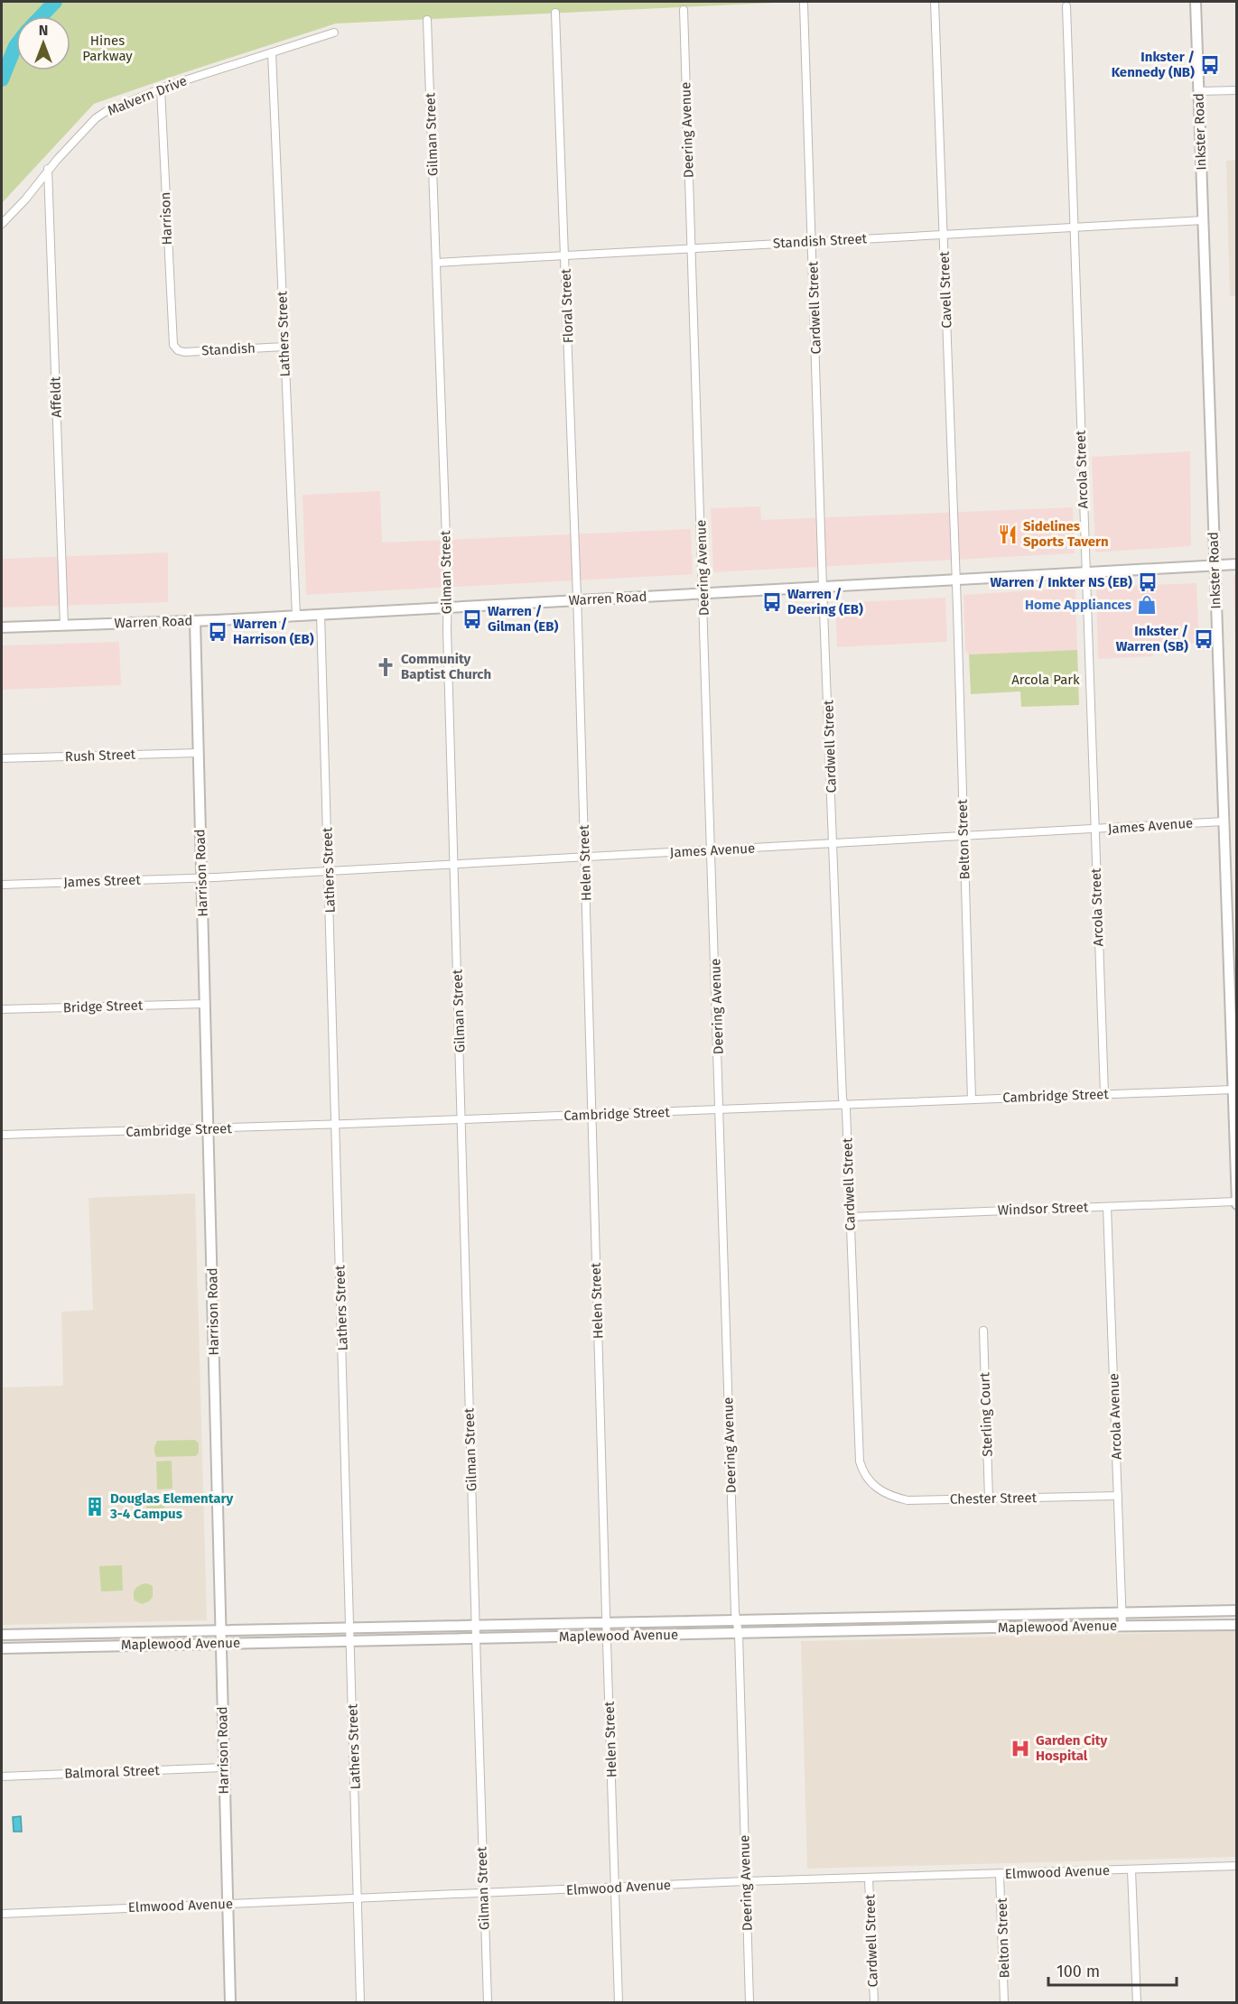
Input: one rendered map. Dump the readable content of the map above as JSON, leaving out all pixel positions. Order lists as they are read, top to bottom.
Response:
{
  "streets": {
    "street": [
      "Malvern Drive",
      "Deering Avenue",
      "Inkster Road",
      "Gilman Street",
      "Harrison",
      "Standish Street",
      "Cavell Street",
      "Floral Street",
      "Cardwell Street",
      "Lathers Street",
      "Standish",
      "Affeldt",
      "Arcola Street",
      "Warren Road",
      "Rush Street",
      "James Avenue",
      "Belton Street",
      "Helen Street",
      "Harrison Road",
      "James Street",
      "Bridge Street",
      "Cambridge Street",
      "Windsor Street",
      "Sterling Court",
      "Arcola Avenue",
      "Chester Street",
      "Maplewood Avenue",
      "Balmoral Street",
      "Elmwood Avenue"
    ]
  },
  "crossings": [
    ["Malvern Drive", "Harrison"],
    ["Malvern Drive", "Lathers Street"],
    ["Malvern Drive", "Affeldt"],
    ["Deering Avenue", "Standish Street"],
    ["Deering Avenue", "Warren Road"],
    ["Deering Avenue", "James Avenue"],
    ["Deering Avenue", "Cambridge Street"],
    ["Deering Avenue", "Maplewood Avenue"],
    ["Deering Avenue", "Elmwood Avenue"],
    ["Inkster Road", "Standish Street"],
    ["Inkster Road", "Warren Road"],
    ["Inkster Road", "James Avenue"],
    ["Inkster Road", "Cambridge Street"],
    ["Inkster Road", "Windsor Street"],
    ["Gilman Street", "Standish Street"],
    ["Gilman Street", "Warren Road"],
    ["Gilman Street", "James Avenue"],
    ["Gilman Street", "Cambridge Street"],
    ["Gilman Street", "Maplewood Avenue"],
    ["Gilman Street", "Elmwood Avenue"],
    ["Harrison", "Standish"],
    ["Standish Street", "Cavell Street"],
    ["Standish Street", "Floral Street"],
    ["Standish Street", "Cardwell Street"],
    ["Standish Street", "Arcola Street"],
    ["Cavell Street", "Warren Road"],
    ["Cavell Street", "Belton Street"],
    ["Floral Street", "Warren Road"],
    ["Floral Street", "Helen Street"],
    ["Cardwell Street", "Warren Road"],
    ["Cardwell Street", "James Avenue"],
    ["Cardwell Street", "Cambridge Street"],
    ["Cardwell Street", "Windsor Street"],
    ["Cardwell Street", "Chester Street"],
    ["Cardwell Street", "Elmwood Avenue"],
    ["Lathers Street", "Standish"],
    ["Lathers Street", "Warren Road"],
    ["Lathers Street", "James Avenue"],
    ["Lathers Street", "Cambridge Street"],
    ["Lathers Street", "Maplewood Avenue"],
    ["Lathers Street", "Elmwood Avenue"],
    ["Affeldt", "Warren Road"],
    ["Arcola Street", "Warren Road"],
    ["Arcola Street", "James Avenue"],
    ["Arcola Street", "Cambridge Street"],
    ["Warren Road", "Belton Street"],
    ["Warren Road", "Helen Street"],
    ["Warren Road", "Harrison Road"],
    ["Rush Street", "Harrison Road"],
    ["James Avenue", "Belton Street"],
    ["James Avenue", "Helen Street"],
    ["James Avenue", "Harrison Road"],
    ["James Avenue", "James Street"],
    ["Belton Street", "Cambridge Street"],
    ["Belton Street", "Elmwood Avenue"],
    ["Helen Street", "Cambridge Street"],
    ["Helen Street", "Maplewood Avenue"],
    ["Helen Street", "Elmwood Avenue"],
    ["Harrison Road", "James Street"],
    ["Harrison Road", "Bridge Street"],
    ["Harrison Road", "Cambridge Street"],
    ["Harrison Road", "Maplewood Avenue"],
    ["Harrison Road", "Balmoral Street"],
    ["Harrison Road", "Elmwood Avenue"],
    ["Windsor Street", "Arcola Avenue"],
    ["Sterling Court", "Chester Street"],
    ["Arcola Avenue", "Chester Street"],
    ["Arcola Avenue", "Maplewood Avenue"]
  ],
  "parks": ["Hines Parkway", "Arcola Park"],
  "places": {
    "bus stop": [
      "Inkster / Kennedy (NB)",
      "Warren / Inkter NS (EB)",
      "Warren / Deering (EB)",
      "Warren / Gilman (EB)",
      "Warren / Harrison (EB)",
      "Inkster / Warren (SB)"
    ],
    "restaurant": ["Sidelines Sports Tavern"],
    "shop": ["Home Appliances"],
    "church": ["Community Baptist Church"],
    "building": ["Douglas Elementary 3-4 Campus"],
    "hospital": ["Garden City Hospital"]
  },
  "scale_bar": "100 m",
  "north": "top"
}
